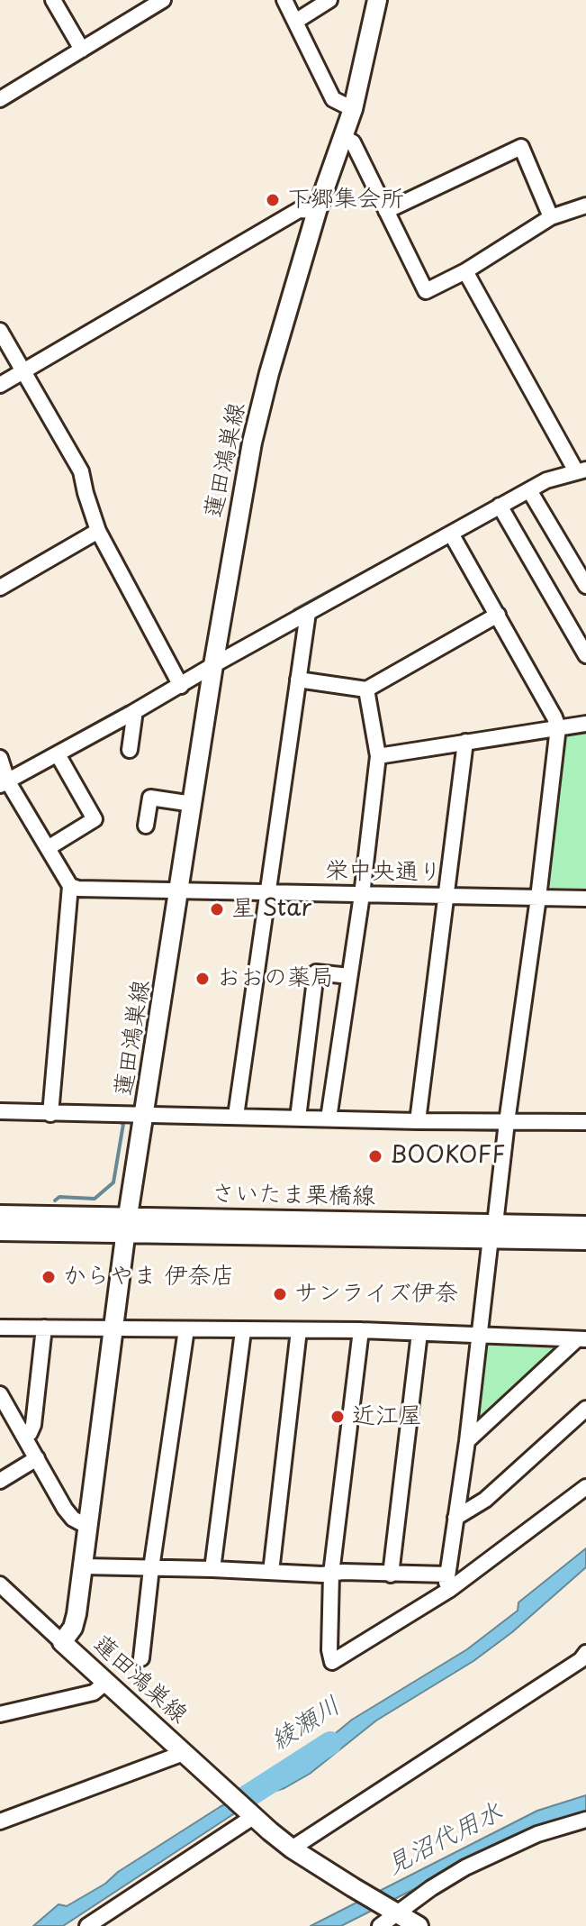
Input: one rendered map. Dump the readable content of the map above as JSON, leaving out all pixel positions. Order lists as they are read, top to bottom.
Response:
{
  "streets": {
    "main road": ["蓮田鴻巣線", "さいたま栗橋線"],
    "street": ["栄中央通り"]
  },
  "crossings": [
    ["蓮田鴻巣線", "栄中央通り"],
    ["蓮田鴻巣線", "さいたま栗橋線"]
  ],
  "water": ["綾瀬川", "見沼代用水"],
  "places": [
    "下郷集会所",
    "星 Star",
    "おおの薬局",
    "BOOKOFF",
    "からやま 伊奈店",
    "サンライズ伊奈",
    "近江屋"
  ]
}
